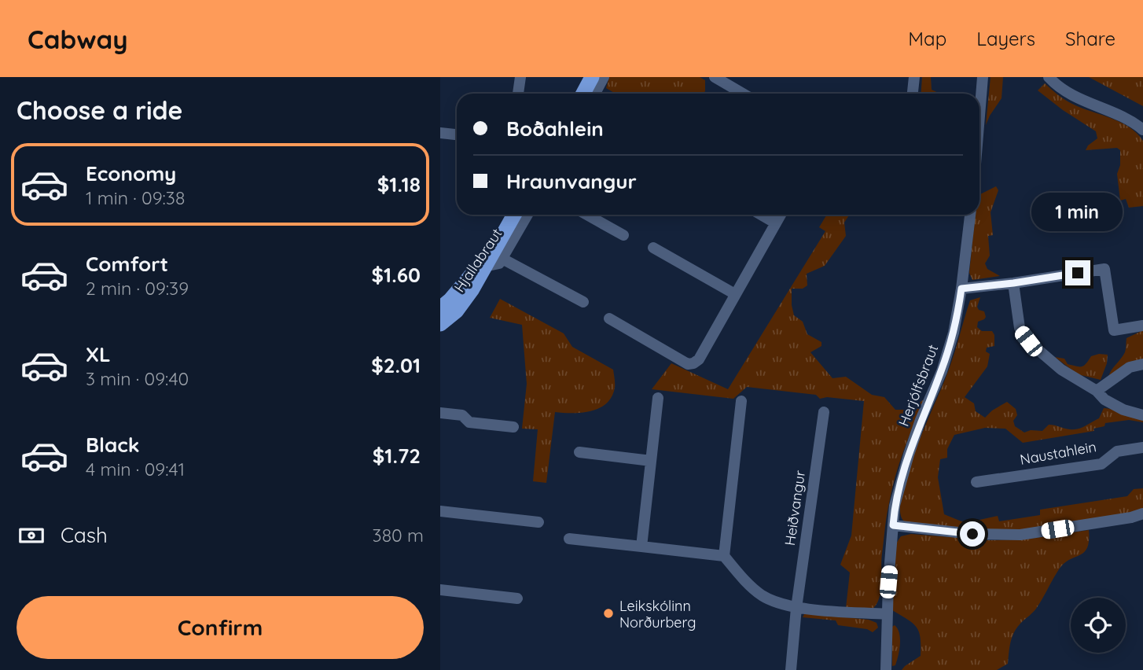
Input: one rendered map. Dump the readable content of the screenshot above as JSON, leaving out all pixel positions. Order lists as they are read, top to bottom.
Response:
{
  "streets": {
    "main road": ["Hjallabraut"],
    "street": ["Herjólfsbraut", "Naustahlein", "Heiðvangur"]
  },
  "places": ["Leikskólinn Norðurberg"],
  "page": {
    "header": "Cabway",
    "nav": ["Map", "Layers", "Share"],
    "heading": "Choose a ride",
    "banner": ["Boðahlein", "Hraunvangur"],
    "list": [
      {
        "name": "Economy",
        "note": "1 min · 09:38",
        "value": "$1.18"
      },
      {
        "name": "Comfort",
        "note": "2 min · 09:39",
        "value": "$1.60"
      },
      {
        "name": "XL",
        "note": "3 min · 09:40",
        "value": "$2.01"
      },
      {
        "name": "Black",
        "note": "4 min · 09:41",
        "value": "$1.72"
      }
    ],
    "bubble": "1 min",
    "pay": ["Cash", "380 m"],
    "buttons": "Confirm"
  }
}
